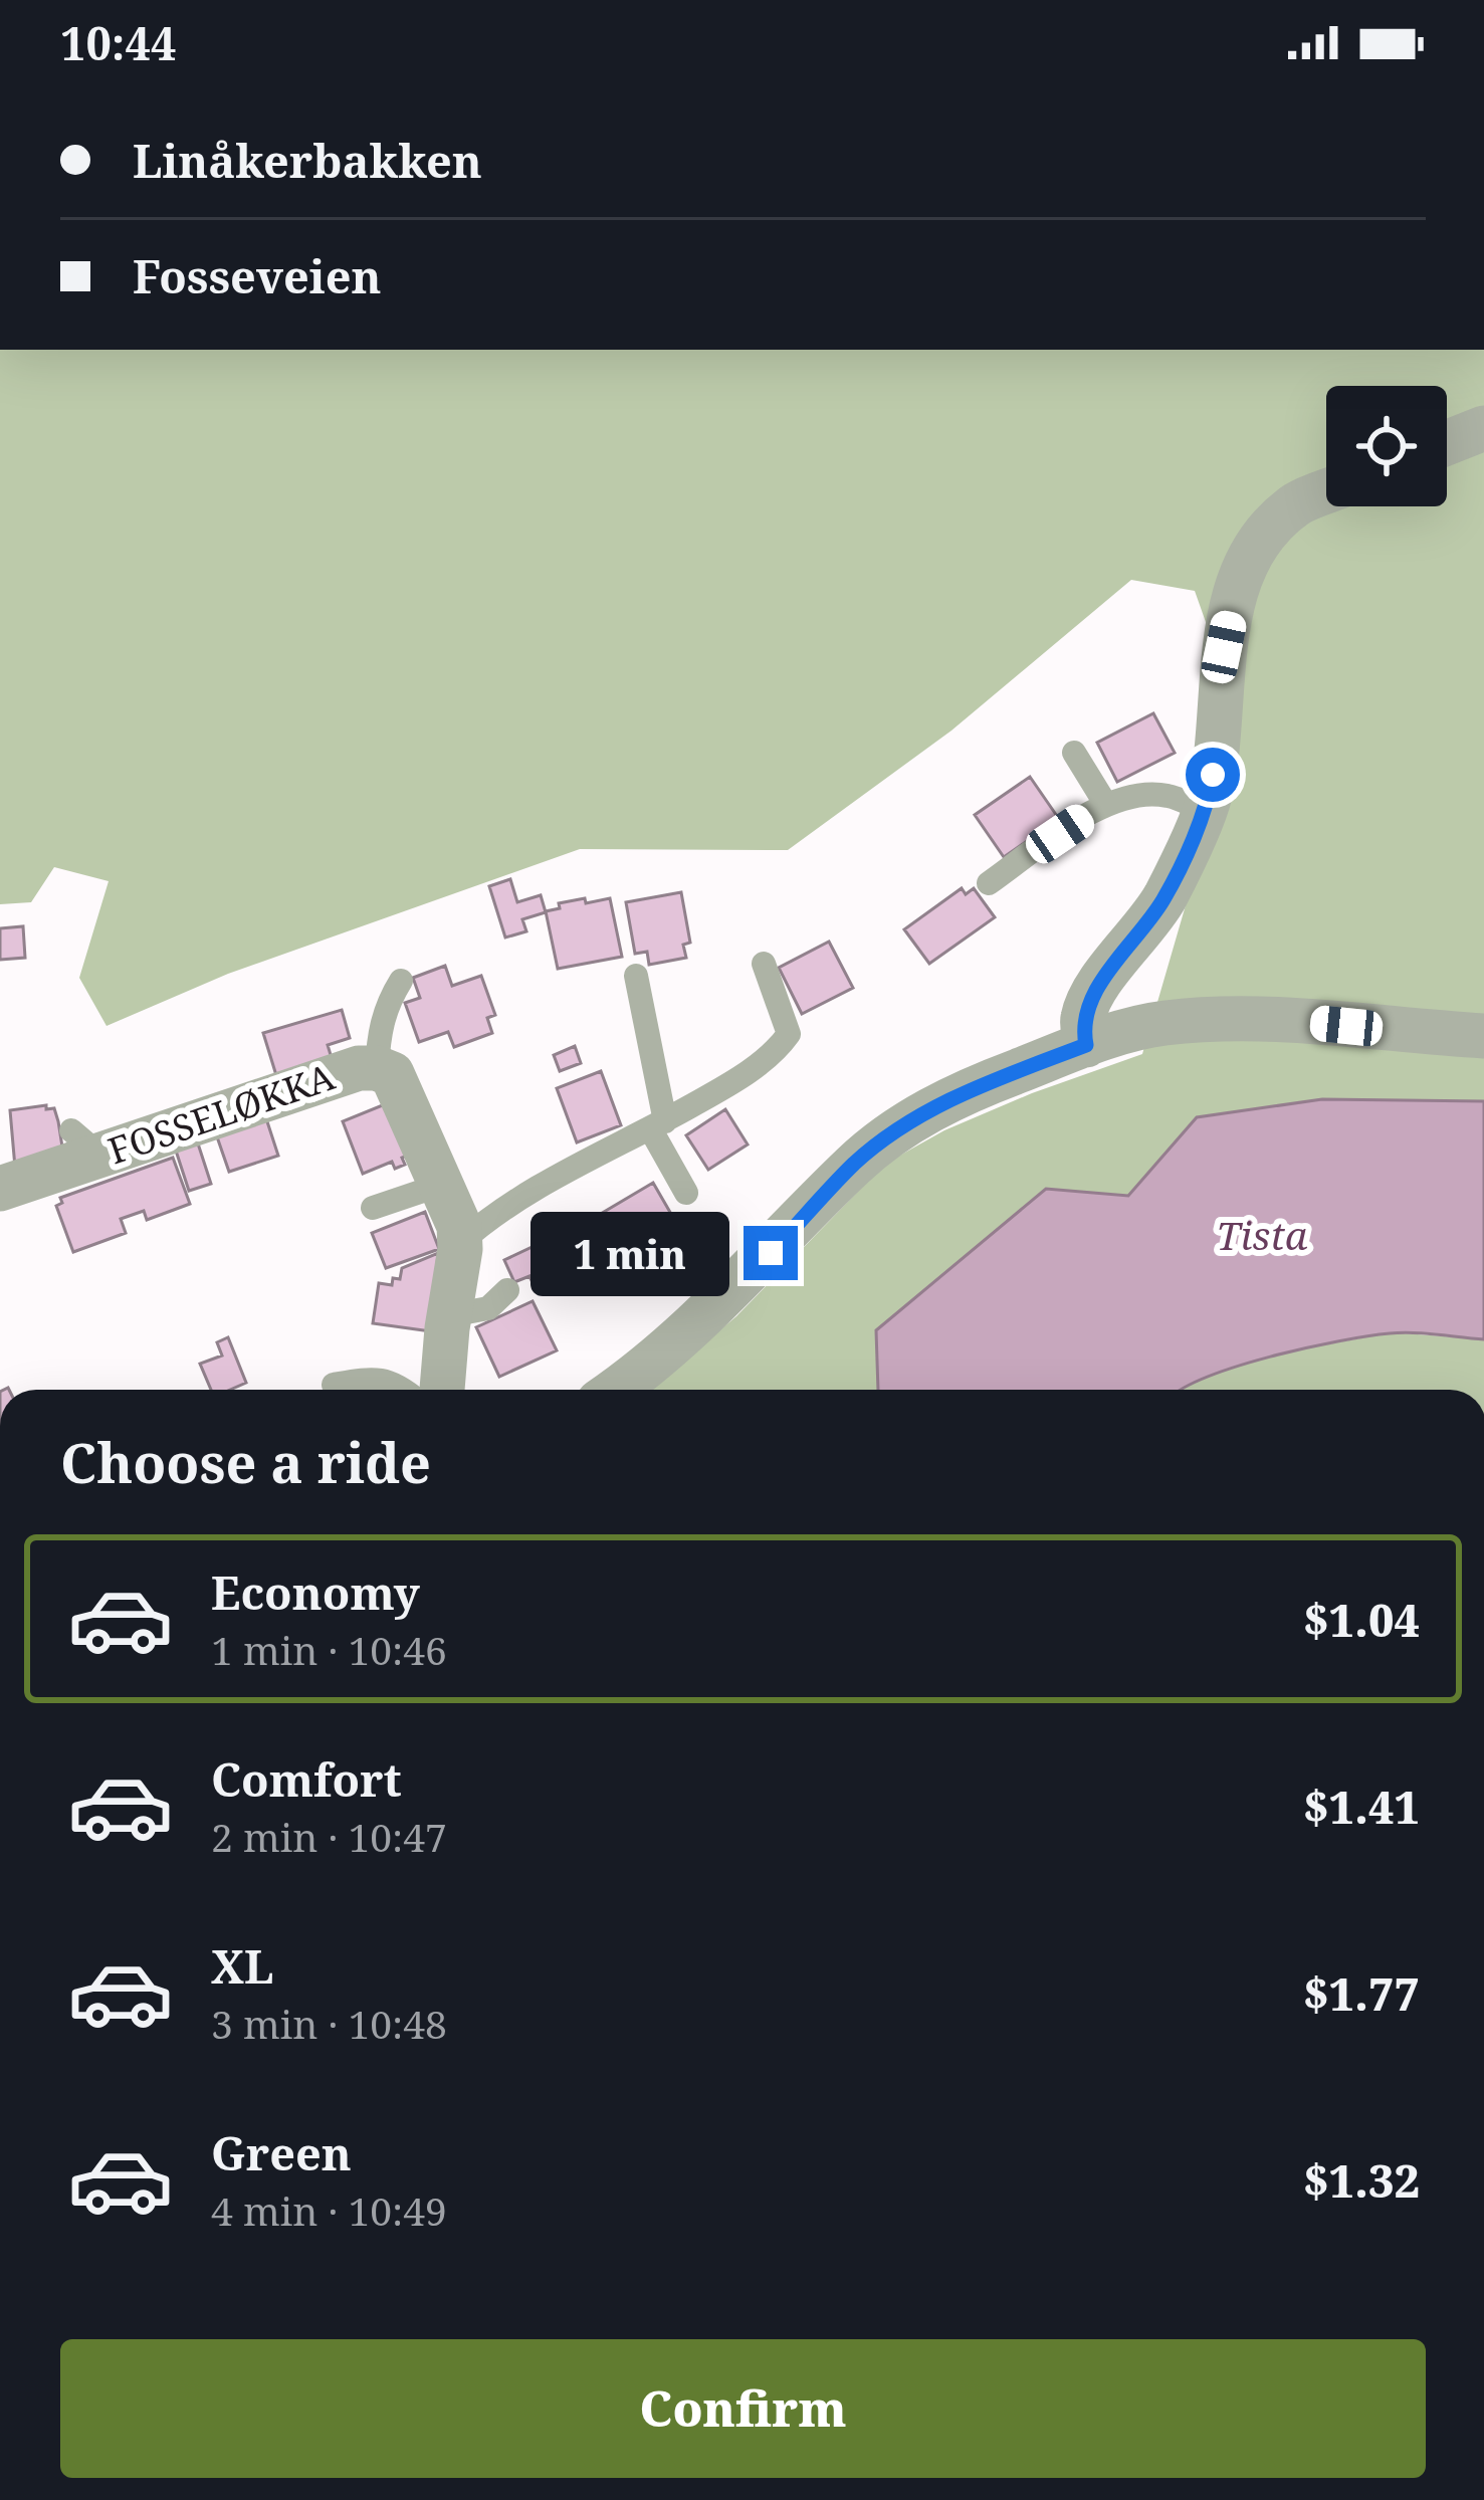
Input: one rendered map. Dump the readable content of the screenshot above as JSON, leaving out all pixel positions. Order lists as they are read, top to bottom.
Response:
{
  "streets": {
    "street": ["FOSSELØKKA"]
  },
  "water": ["Tista"],
  "page": {
    "status": "10:44",
    "banner": ["Linåkerbakken", "Fosseveien"],
    "bubble": "1 min",
    "heading": "Choose a ride",
    "list": [
      {
        "name": "Economy",
        "note": "1 min · 10:46",
        "value": "$1.04"
      },
      {
        "name": "Comfort",
        "note": "2 min · 10:47",
        "value": "$1.41"
      },
      {
        "name": "XL",
        "note": "3 min · 10:48",
        "value": "$1.77"
      },
      {
        "name": "Green",
        "note": "4 min · 10:49",
        "value": "$1.32"
      }
    ],
    "buttons": "Confirm"
  }
}
